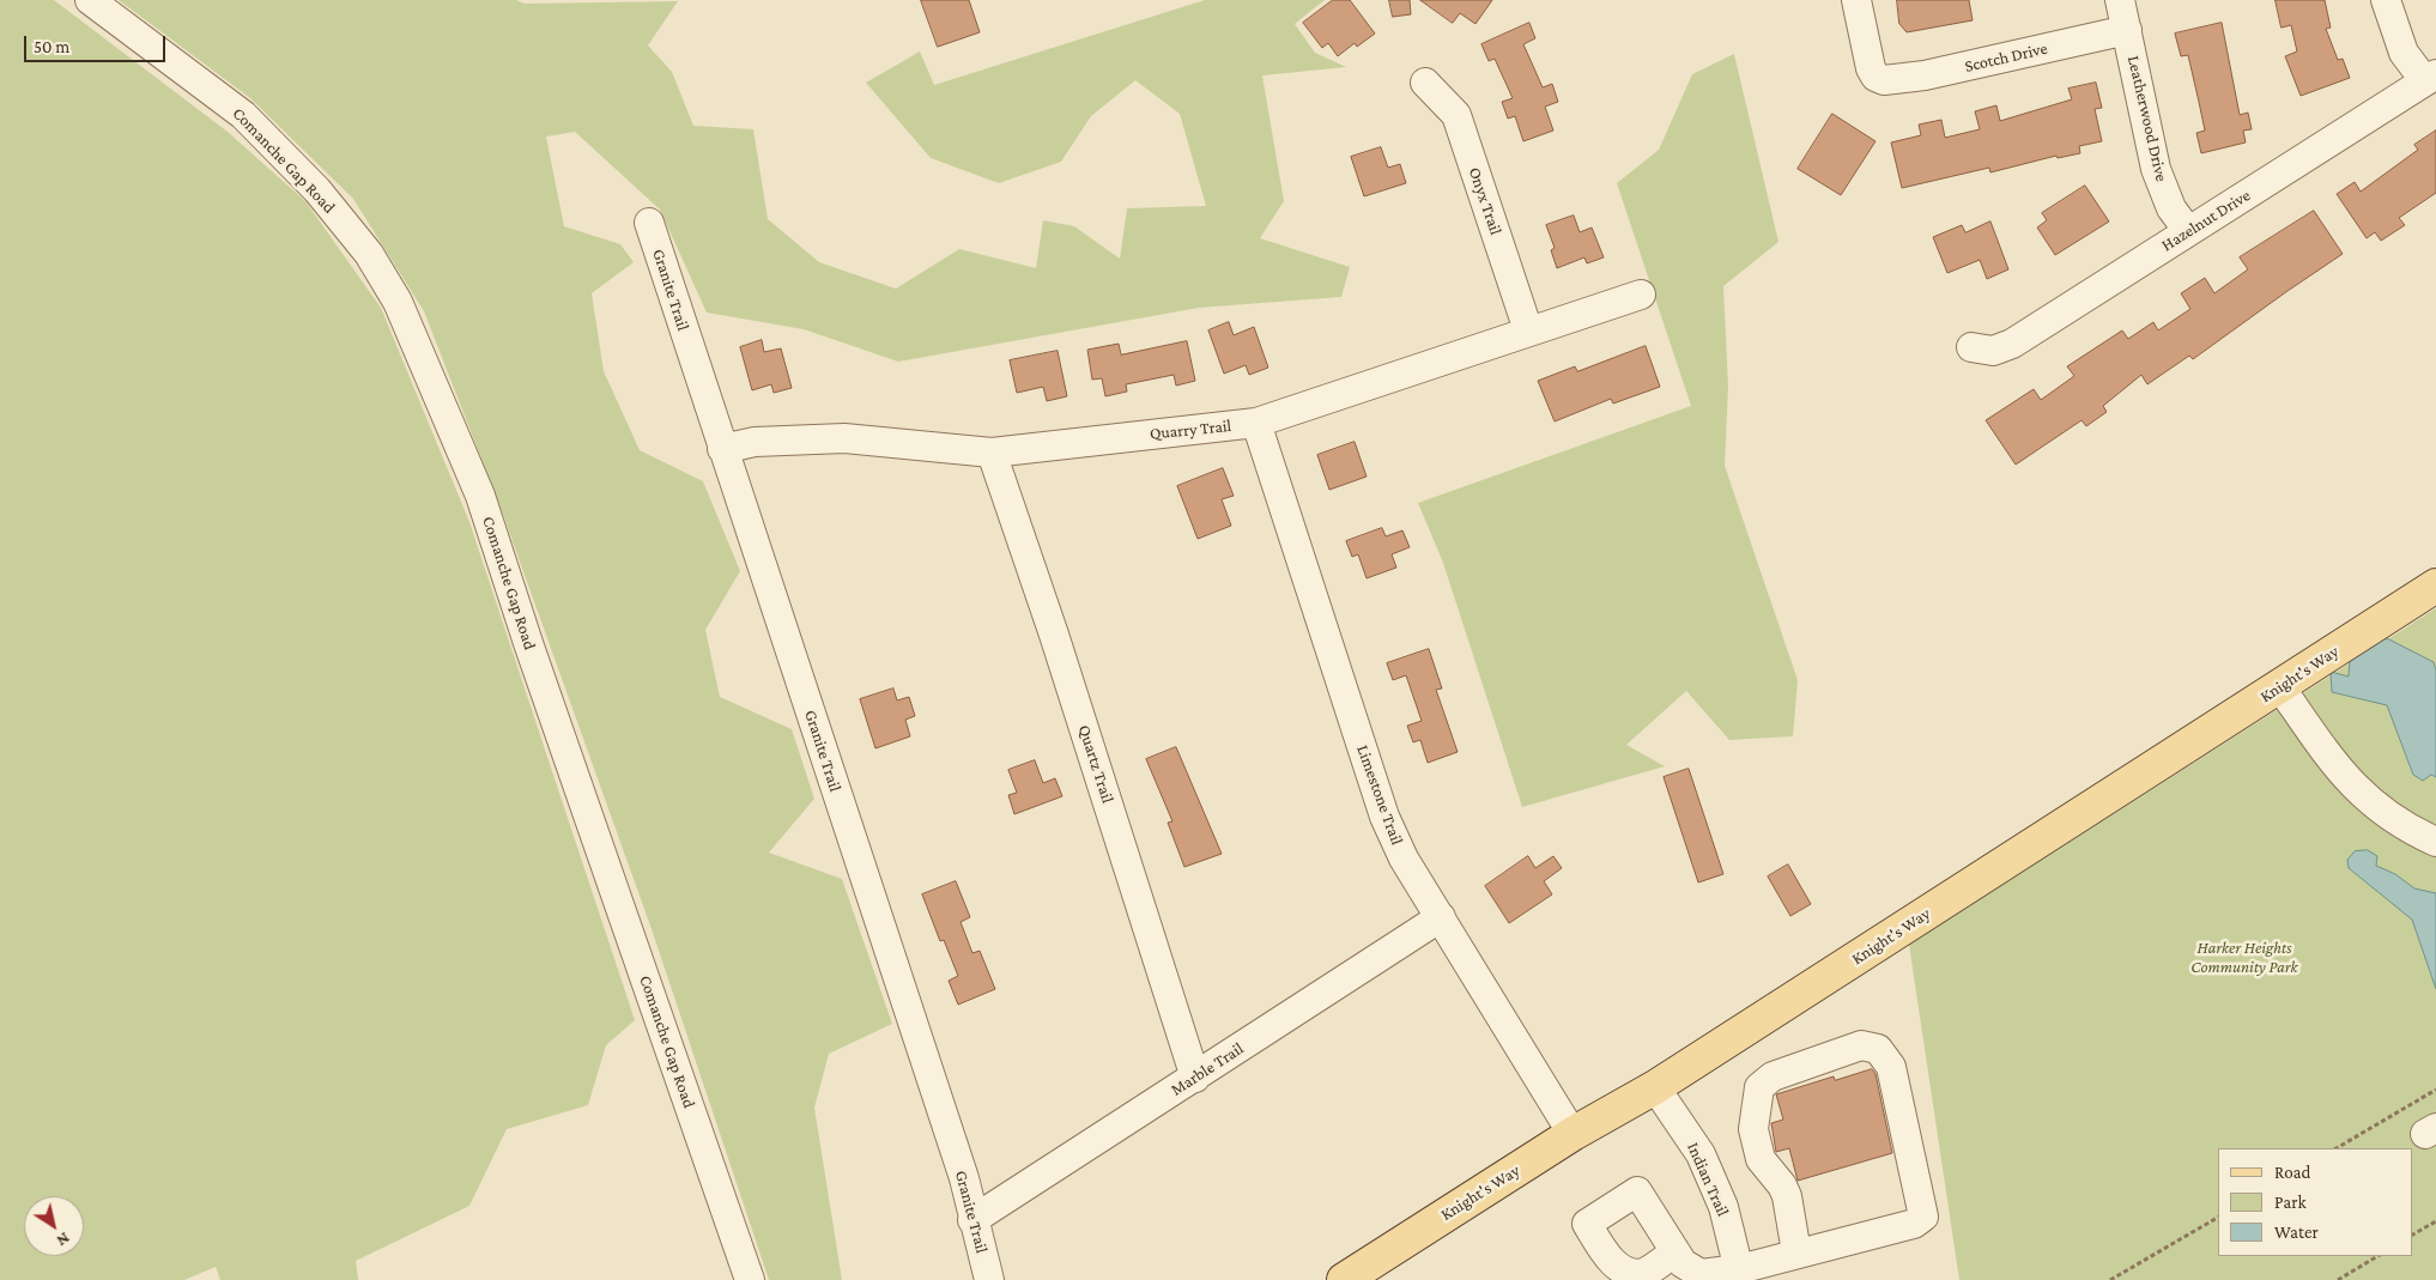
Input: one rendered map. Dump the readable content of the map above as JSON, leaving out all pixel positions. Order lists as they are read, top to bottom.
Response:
{
  "streets": {
    "main road": ["Knight's Way"],
    "street": [
      "Scotch Drive",
      "Leatherwood Drive",
      "Comanche Gap Road",
      "Onyx Trail",
      "Hazelnut Drive",
      "Granite Trail",
      "Quarry Trail",
      "Quartz Trail",
      "Limestone Trail",
      "Marble Trail",
      "Indian Trail"
    ]
  },
  "crossings": [
    ["Scotch Drive", "Leatherwood Drive"],
    ["Leatherwood Drive", "Hazelnut Drive"],
    ["Onyx Trail", "Quarry Trail"],
    ["Granite Trail", "Quarry Trail"],
    ["Granite Trail", "Marble Trail"],
    ["Quarry Trail", "Quartz Trail"],
    ["Quarry Trail", "Limestone Trail"],
    ["Knight's Way", "Limestone Trail"],
    ["Knight's Way", "Indian Trail"],
    ["Quartz Trail", "Marble Trail"],
    ["Limestone Trail", "Marble Trail"]
  ],
  "parks": ["Harker Heights Community Park"],
  "legend": ["Road", "Park", "Water"],
  "scale_bar": "50 m",
  "north": "bottom right"
}
